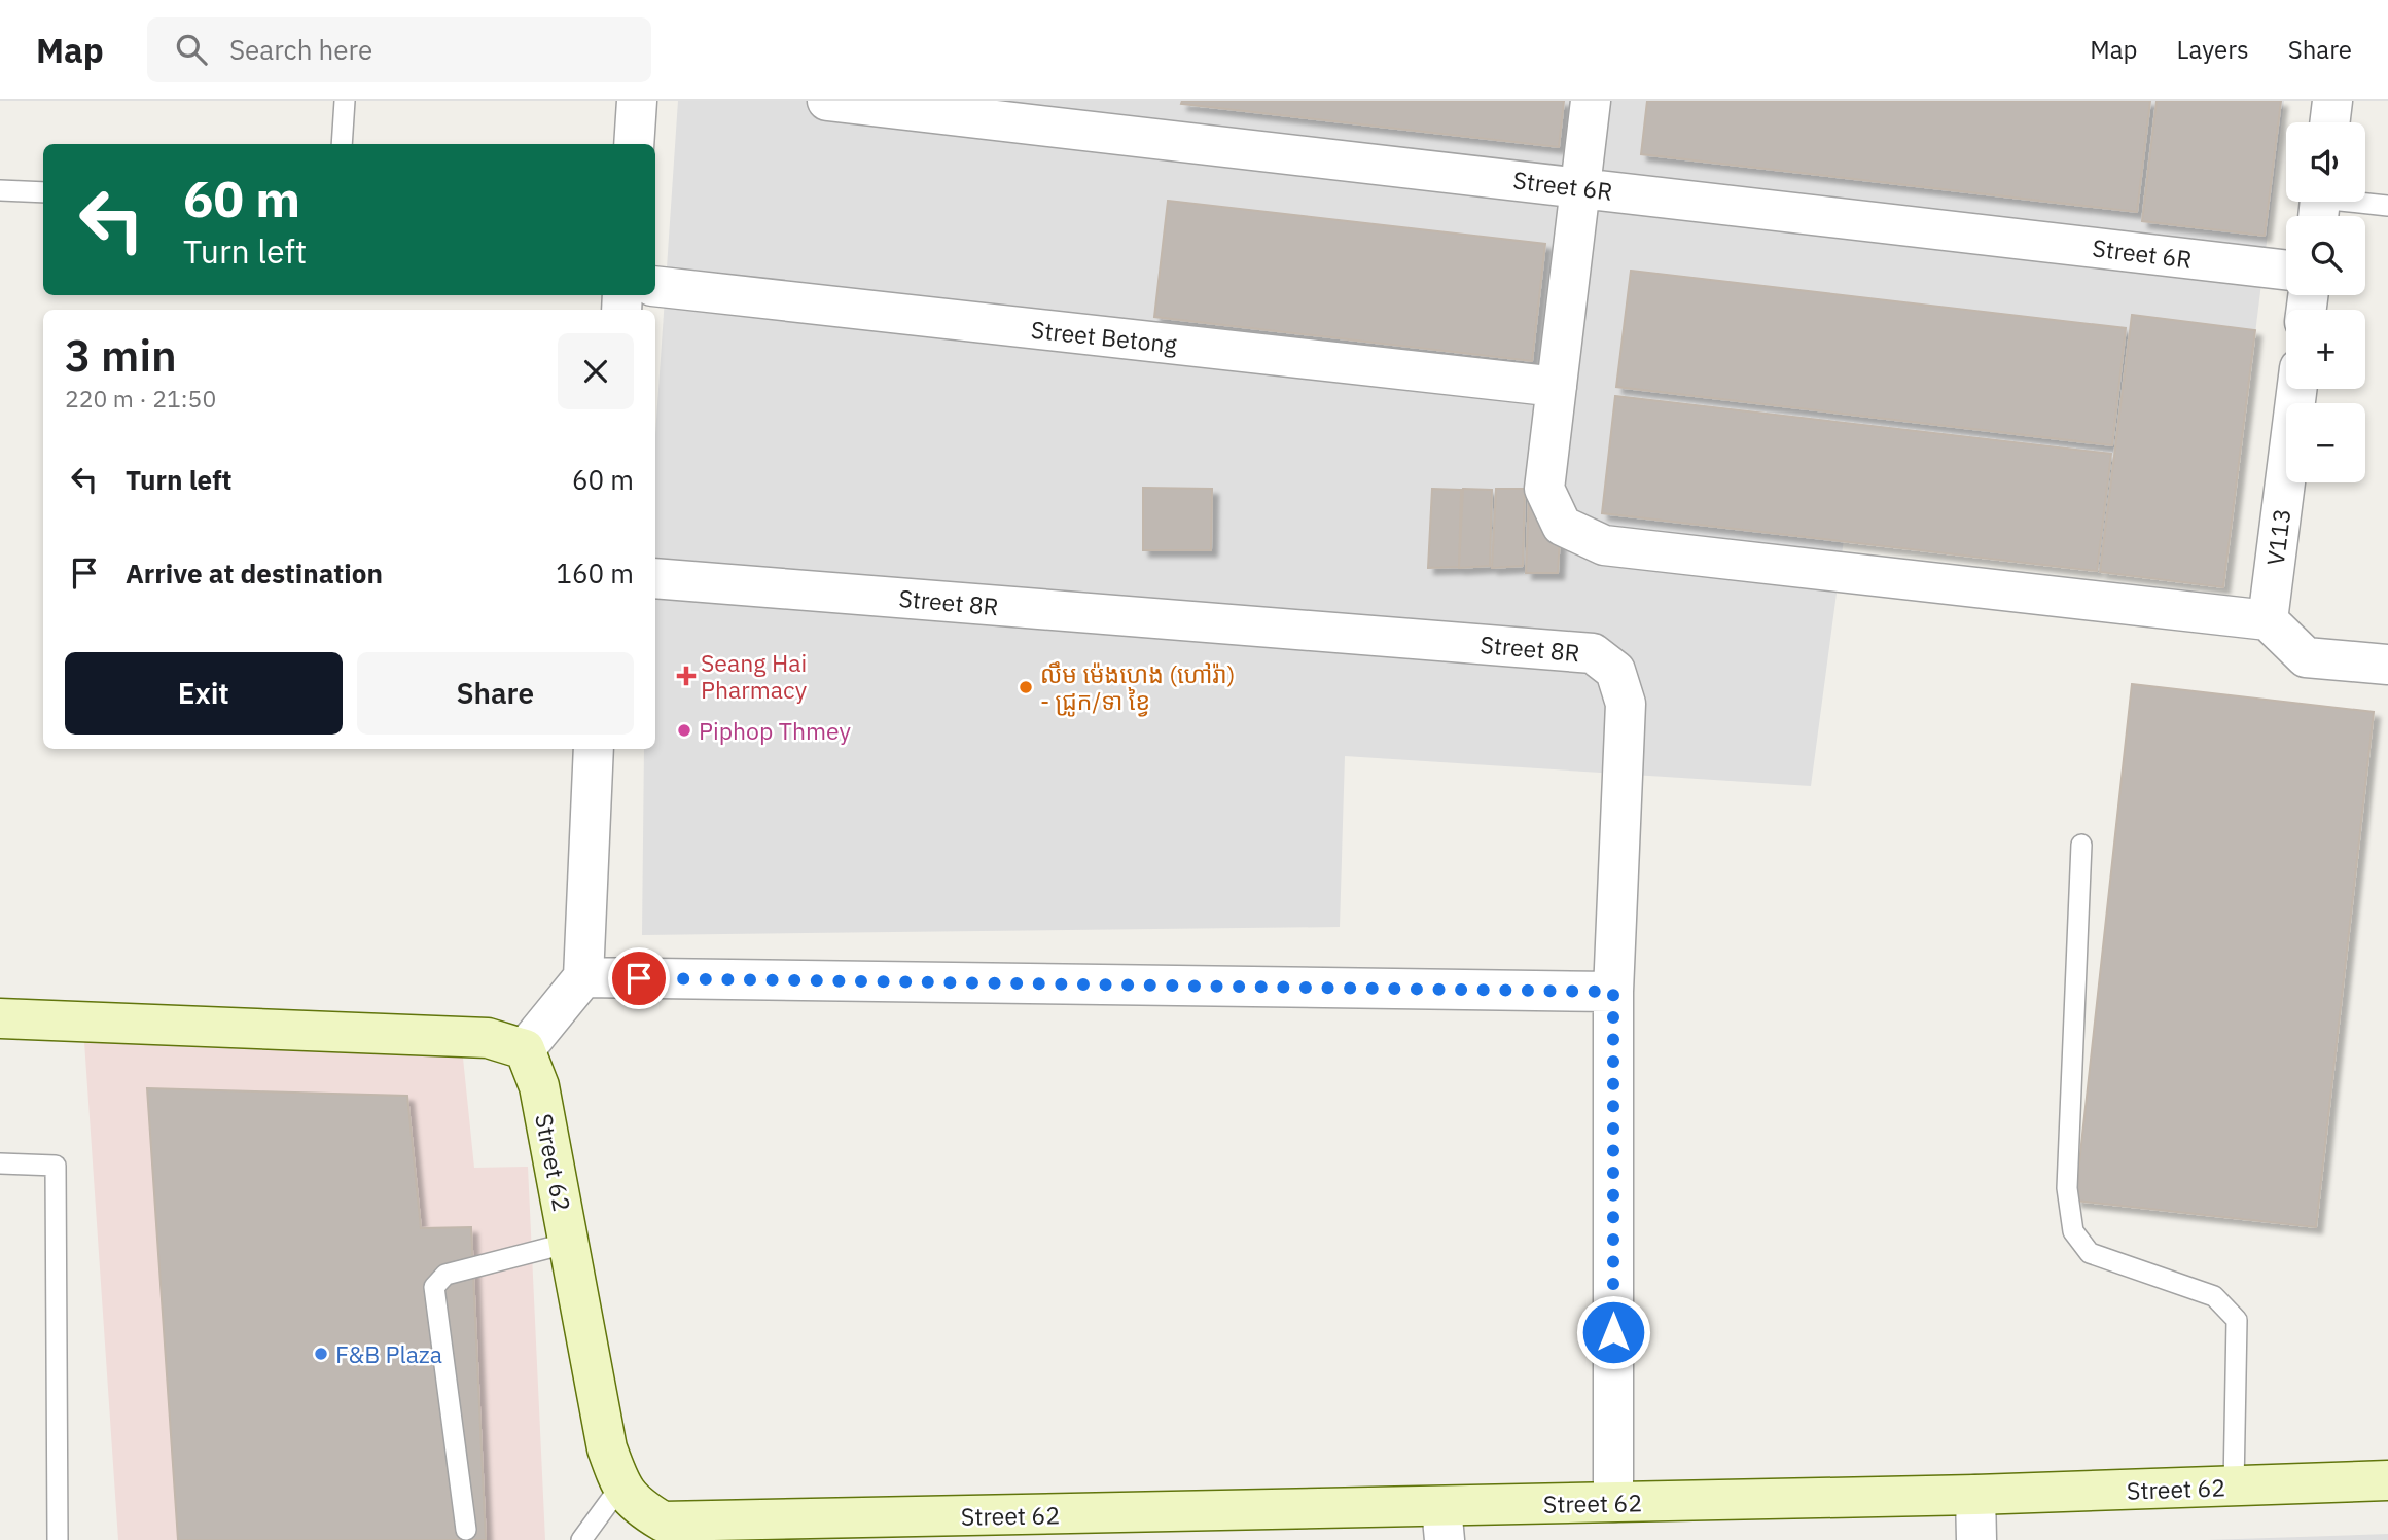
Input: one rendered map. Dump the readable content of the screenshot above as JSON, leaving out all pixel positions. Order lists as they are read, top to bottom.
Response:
{
  "streets": {
    "street": [
      "Street 6R",
      "Street Betong",
      "V113",
      "Street 8R",
      "Street 62"
    ]
  },
  "crossings": [
    ["Street 8R", "Street 62"]
  ],
  "places": {
    "health": ["Seang Hai Pharmacy"],
    "other": ["លឹម ម៉េងហេង (ហៅរ៉ា) - ជ្រូក/ទា ខ្វៃ", "Piphop Thmey", "F&B Plaza"]
  },
  "page": {
    "header": "Map",
    "search": "Search here",
    "nav": ["Map", "Layers", "Share"],
    "map_buttons": ["+", "−"],
    "turn": ["60 m", "Turn left"],
    "heading": ["3 min", "220 m · 21:50"],
    "list": [
      {
        "name": "Turn left",
        "value": "60 m"
      },
      {
        "name": "Arrive at destination",
        "value": "160 m"
      }
    ],
    "buttons": ["Exit", "Share"]
  }
}
